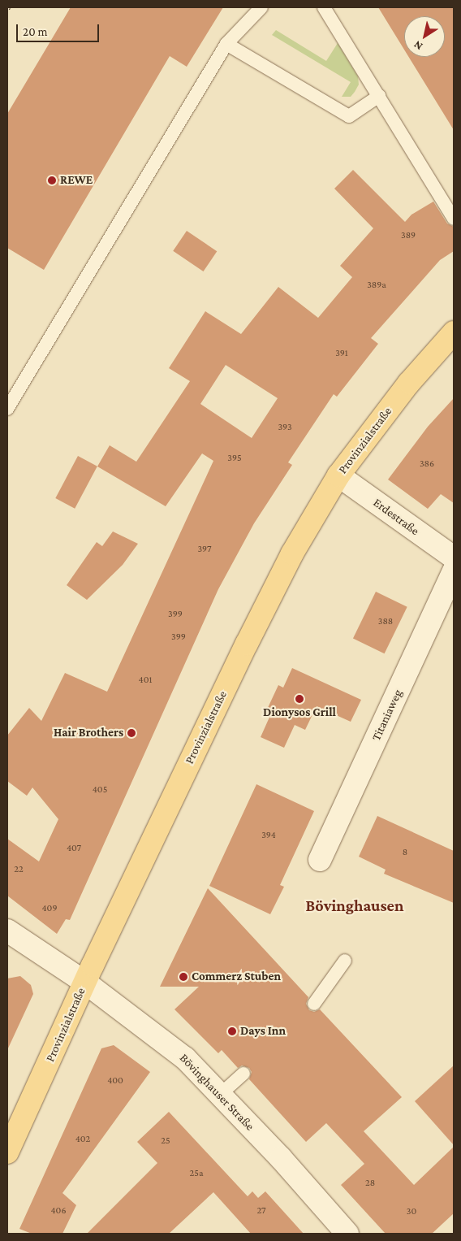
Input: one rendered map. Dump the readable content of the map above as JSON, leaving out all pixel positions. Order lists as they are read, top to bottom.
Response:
{
  "streets": {
    "main road": ["Provinzialstraße"],
    "street": ["Erdestraße", "Titaniaweg", "Bövinghauser Straße"]
  },
  "crossings": [
    ["Provinzialstraße", "Erdestraße"],
    ["Provinzialstraße", "Bövinghauser Straße"]
  ],
  "districts": ["Bövinghausen"],
  "places": [
    "REWE",
    "Dionysos Grill",
    "Hair Brothers",
    "Commerz Stuben",
    "Days Inn"
  ],
  "house_numbers": [
    "389",
    "389a",
    "391",
    "393",
    "395",
    "386",
    "397",
    "399",
    "388",
    "399",
    "401",
    "405",
    "394",
    "407",
    "8",
    "22",
    "409",
    "400",
    "402",
    "25",
    "25a",
    "28",
    "406",
    "27",
    "30"
  ],
  "scale_bar": "20 m",
  "north": "bottom left"
}
